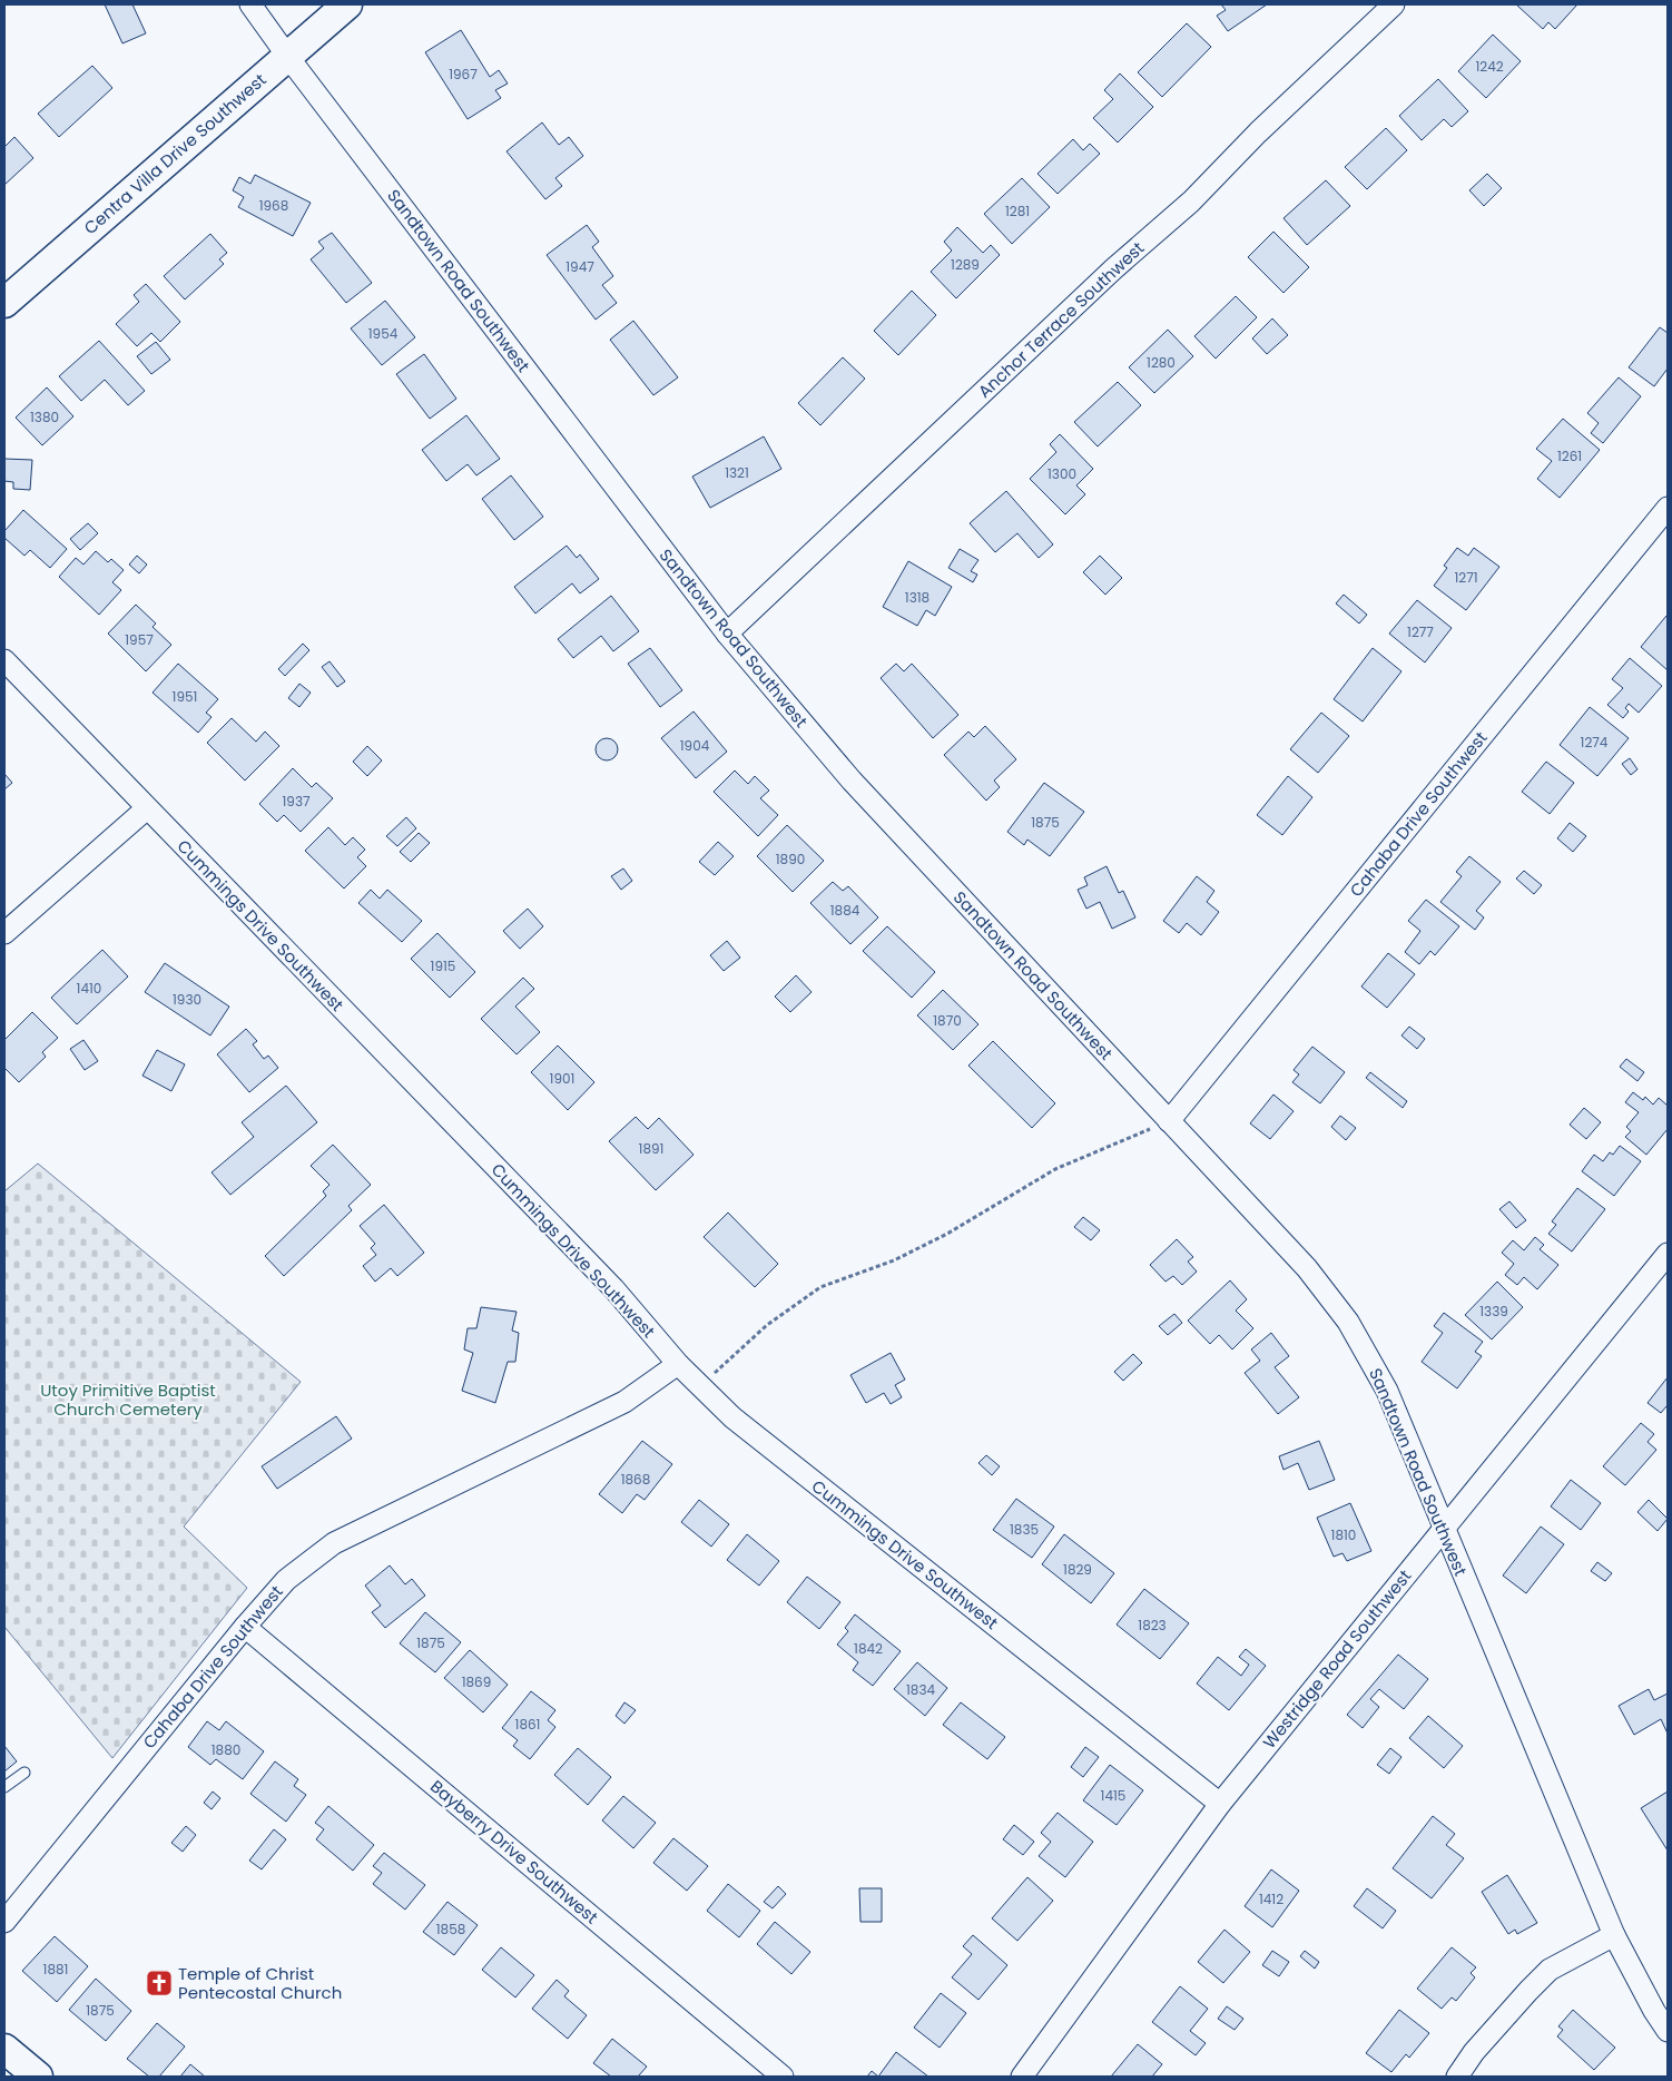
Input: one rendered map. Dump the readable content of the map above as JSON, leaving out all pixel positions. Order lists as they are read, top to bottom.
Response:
{
  "streets": {
    "street": [
      "Centra Villa Drive Southwest",
      "Sandtown Road Southwest",
      "Anchor Terrace Southwest",
      "Cahaba Drive Southwest",
      "Cummings Drive Southwest",
      "Westridge Road Southwest",
      "Bayberry Drive Southwest"
    ]
  },
  "crossings": [
    ["Centra Villa Drive Southwest", "Sandtown Road Southwest"],
    ["Sandtown Road Southwest", "Anchor Terrace Southwest"],
    ["Sandtown Road Southwest", "Cahaba Drive Southwest"],
    ["Sandtown Road Southwest", "Westridge Road Southwest"],
    ["Cahaba Drive Southwest", "Cummings Drive Southwest"],
    ["Cahaba Drive Southwest", "Bayberry Drive Southwest"],
    ["Cummings Drive Southwest", "Westridge Road Southwest"]
  ],
  "parks": ["Utoy Primitive Baptist Church Cemetery"],
  "places": {
    "church": ["Temple of Christ Pentecostal Church"]
  },
  "house_numbers": [
    "1242",
    "1967",
    "1968",
    "1281",
    "1289",
    "1947",
    "1954",
    "1280",
    "1380",
    "1261",
    "1321",
    "1300",
    "1271",
    "1318",
    "1277",
    "1957",
    "1951",
    "1274",
    "1904",
    "1937",
    "1875",
    "1890",
    "1884",
    "1915",
    "1410",
    "1930",
    "1870",
    "1901",
    "1891",
    "1339",
    "1868",
    "1835",
    "1810",
    "1829",
    "1823",
    "1875",
    "1842",
    "1869",
    "1834",
    "1861",
    "1880",
    "1415",
    "1412",
    "1858",
    "1881",
    "1875"
  ]
}
